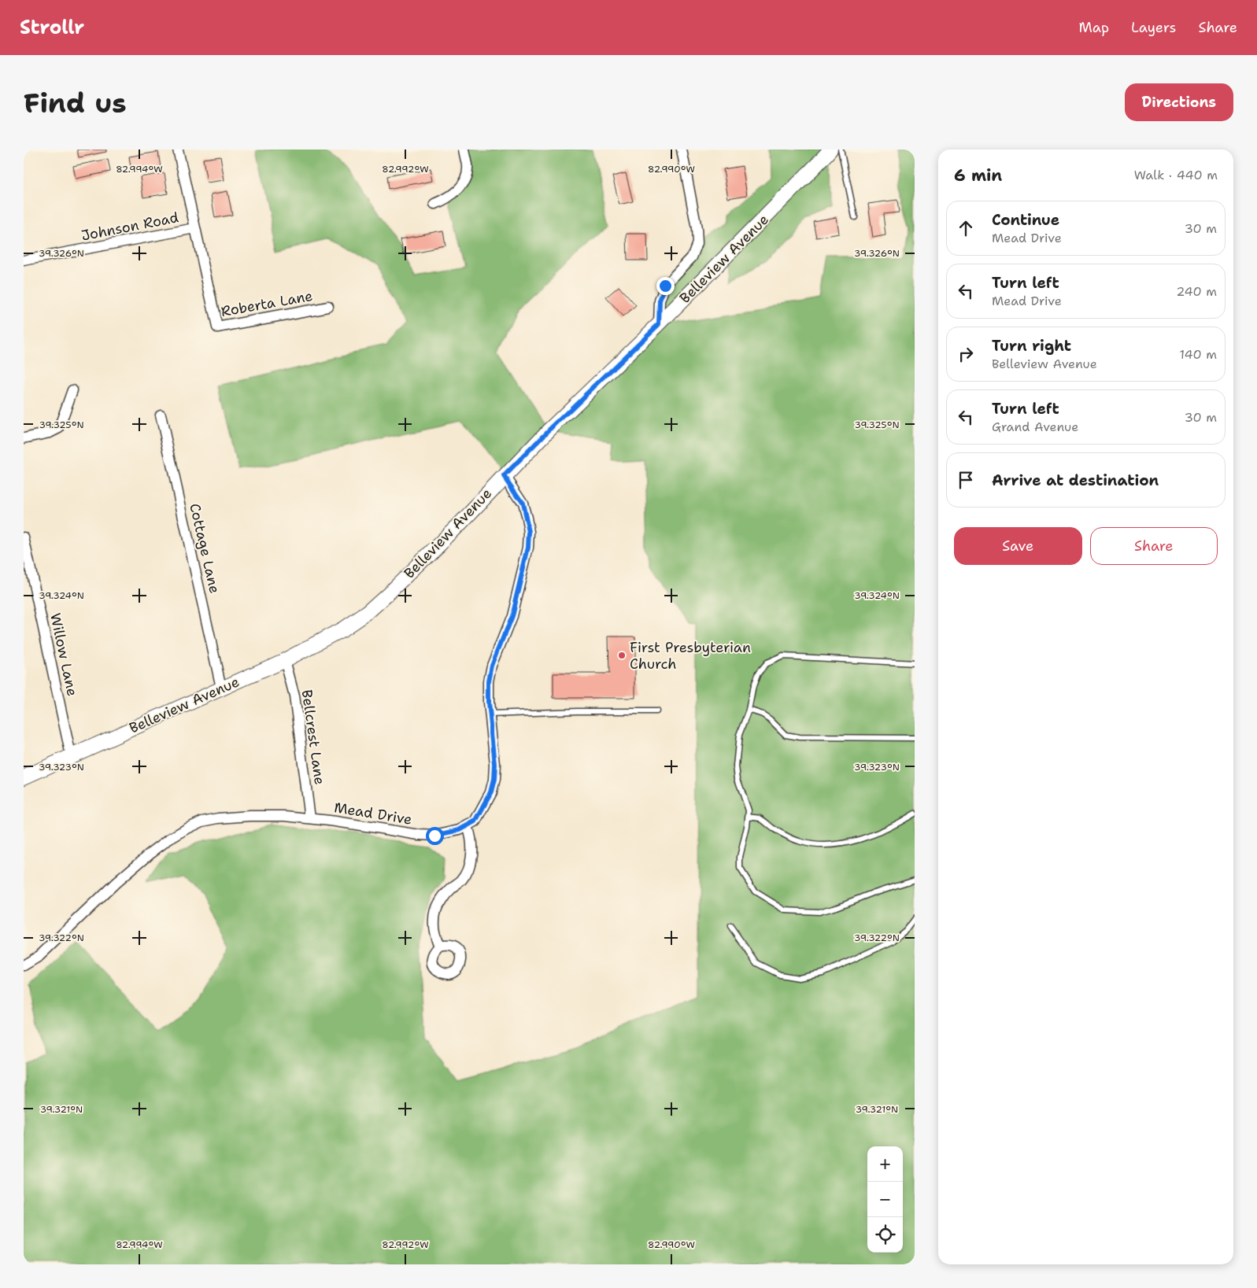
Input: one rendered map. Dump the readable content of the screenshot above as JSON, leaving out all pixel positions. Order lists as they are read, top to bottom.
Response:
{
  "streets": {
    "street": [
      "Johnson Road",
      "Belleview Avenue",
      "Roberta Lane",
      "Cottage Lane",
      "Willow Lane",
      "Bellcrest Lane",
      "Mead Drive"
    ]
  },
  "crossings": [
    ["Johnson Road", "Roberta Lane"],
    ["Belleview Avenue", "Cottage Lane"],
    ["Belleview Avenue", "Willow Lane"],
    ["Belleview Avenue", "Bellcrest Lane"],
    ["Belleview Avenue", "Mead Drive"],
    ["Bellcrest Lane", "Mead Drive"]
  ],
  "places": ["First Presbyterian Church"],
  "page": {
    "header": "Strollr",
    "nav": ["Map", "Layers", "Share"],
    "buttons": [
      "Directions",
      ["Save", "Share"]
    ],
    "title": "Find us",
    "heading": ["6 min", "Walk · 440 m"],
    "list": [
      ["Continue", "Mead Drive", "30 m"],
      ["Turn left", "Mead Drive", "240 m"],
      ["Turn right", "Belleview Avenue", "140 m"],
      ["Turn left", "Grand Avenue", "30 m"],
      "Arrive at destination"
    ],
    "map_buttons": ["+", "−"]
  },
  "coordinates": [
    "82.994°W",
    "82.992°W",
    "82.990°W",
    "39.326°N",
    "39.325°N",
    "39.324°N",
    "39.323°N",
    "39.322°N",
    "39.321°N"
  ]
}
